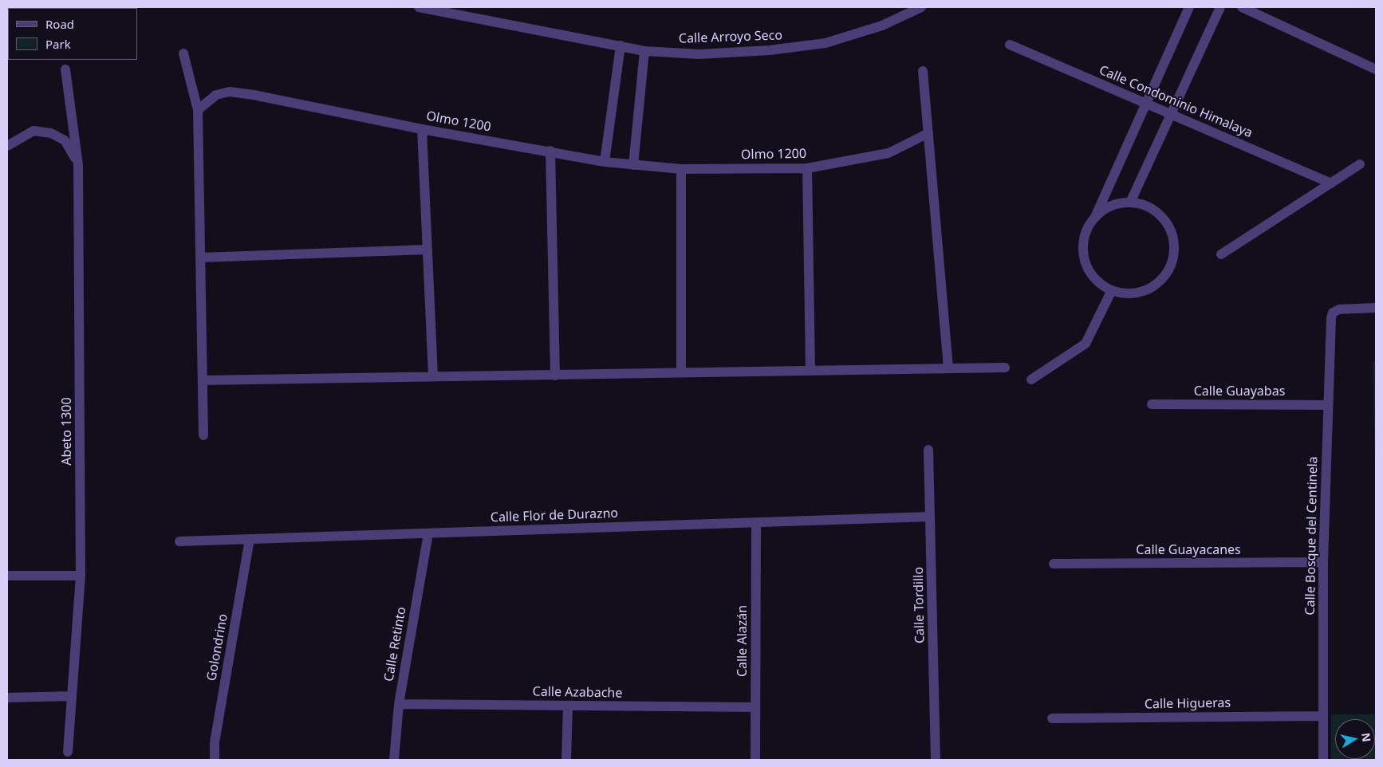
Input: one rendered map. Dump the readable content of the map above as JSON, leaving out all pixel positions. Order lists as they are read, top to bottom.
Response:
{
  "streets": {
    "street": [
      "Calle Arroyo Seco",
      "Calle Condominio Himalaya",
      "Olmo 1200",
      "Calle Guayabas",
      "Abeto 1300",
      "Calle Flor de Durazno",
      "Calle Bosque del Centinela",
      "Calle Guayacanes",
      "Calle Tordillo",
      "Calle Alazán",
      "Calle Retinto",
      "Golondrino",
      "Calle Azabache",
      "Calle Higueras"
    ]
  },
  "crossings": [
    ["Calle Guayabas", "Calle Bosque del Centinela"],
    ["Calle Flor de Durazno", "Calle Tordillo"],
    ["Calle Flor de Durazno", "Calle Alazán"],
    ["Calle Flor de Durazno", "Calle Retinto"],
    ["Calle Flor de Durazno", "Golondrino"],
    ["Calle Bosque del Centinela", "Calle Guayacanes"],
    ["Calle Bosque del Centinela", "Calle Higueras"],
    ["Calle Alazán", "Calle Azabache"],
    ["Calle Retinto", "Calle Azabache"]
  ],
  "legend": ["Road", "Park"],
  "north": "right"
}
